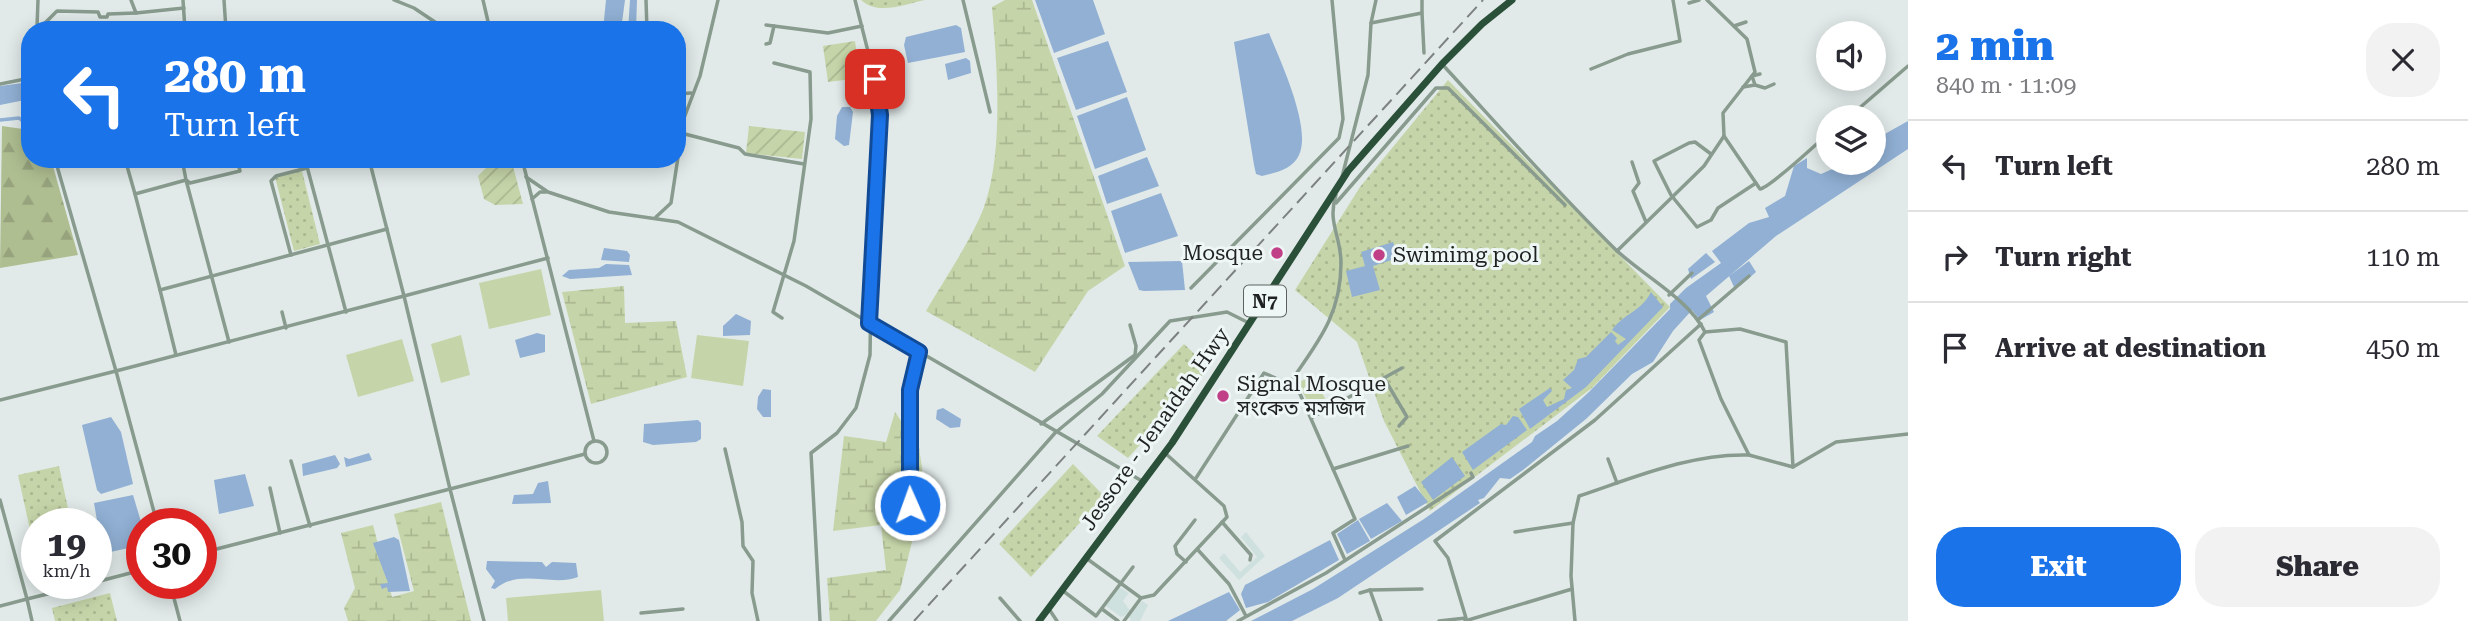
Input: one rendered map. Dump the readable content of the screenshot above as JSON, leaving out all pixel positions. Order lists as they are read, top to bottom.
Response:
{
  "streets": {
    "highway": ["N7", "Jessore - Jenaidah Hwy"]
  },
  "places": ["Mosque", "Swimimg pool", "Signal Mosque সংকেত মসজিদ"],
  "page": {
    "heading": ["2 min", "840 m · 11:09"],
    "turn": ["280 m", "Turn left"],
    "list": [
      {
        "name": "Turn left",
        "value": "280 m"
      },
      {
        "name": "Turn right",
        "value": "110 m"
      },
      {
        "name": "Arrive at destination",
        "value": "450 m"
      }
    ],
    "speed": "19 km/h",
    "limit": "30",
    "buttons": ["Exit", "Share"]
  }
}
